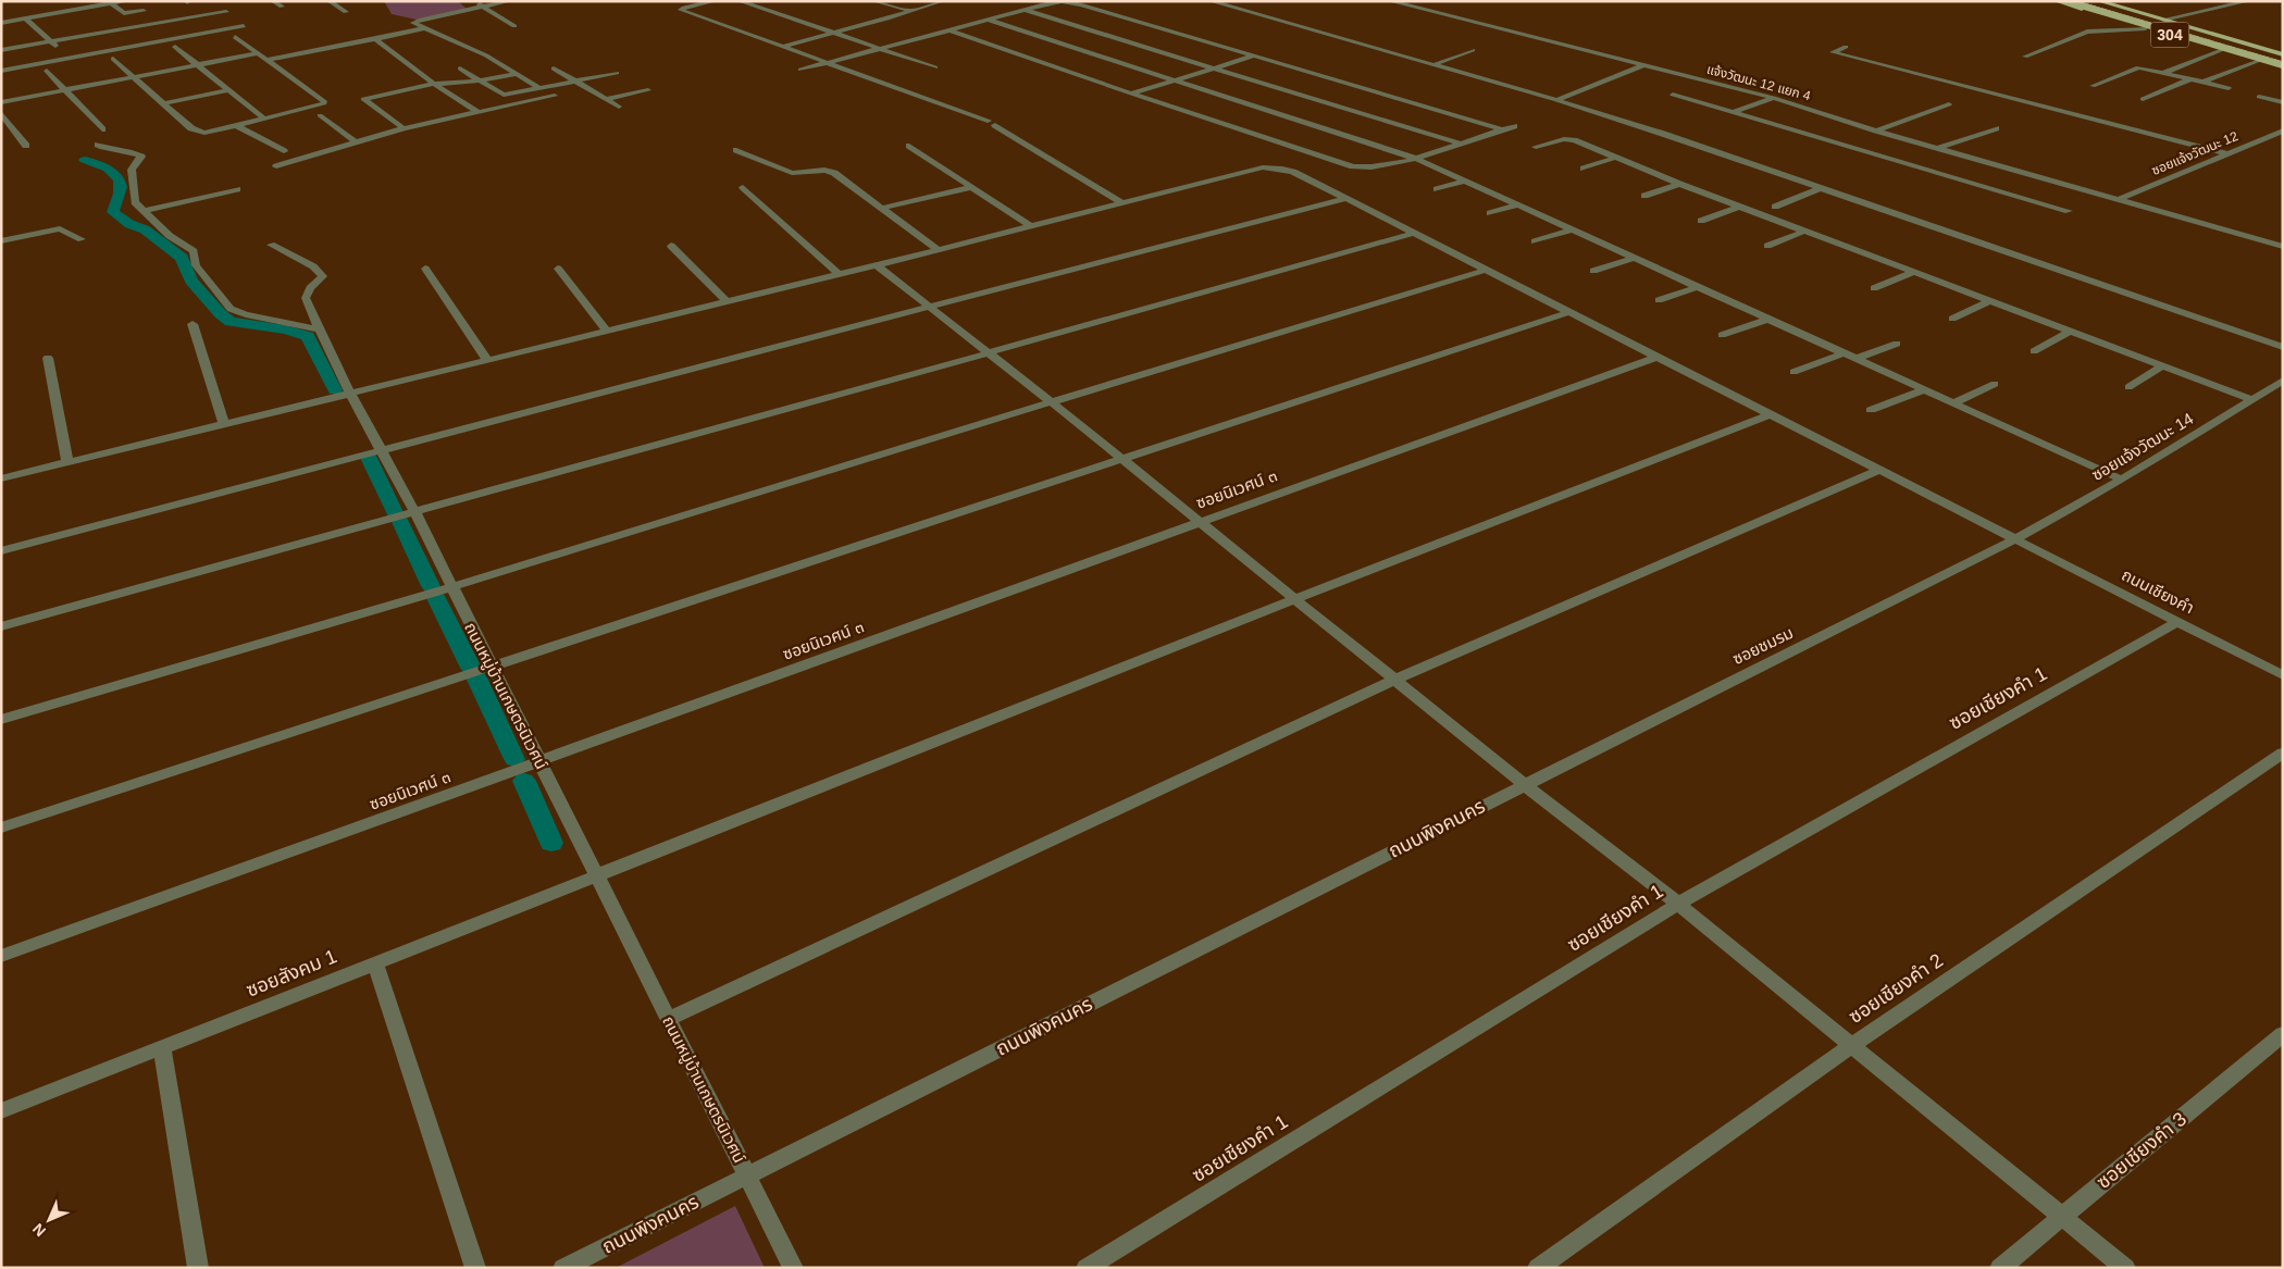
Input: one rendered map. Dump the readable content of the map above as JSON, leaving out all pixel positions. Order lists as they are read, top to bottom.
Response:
{
  "streets": {
    "main road": ["304"],
    "street": [
      "แจ้งวัฒนะ 12 แยก 4",
      "ซอยแจ้งวัฒนะ 12",
      "ซอยแจ้งวัฒนะ 14",
      "ซอยนิเวศน์ ๓",
      "ถนนเชียงคำ",
      "ซอยชมรม",
      "ถนนหมู่บ้านเกษตรนิเวศน์",
      "ซอยเชียงคำ 1",
      "ถนนพิงคนคร",
      "ซอยสังคม 1",
      "ซอยเชียงคำ 2",
      "ซอยเชียงคำ 3"
    ]
  },
  "crossings": [
    ["แจ้งวัฒนะ 12 แยก 4", "ซอยแจ้งวัฒนะ 12"],
    ["ซอยแจ้งวัฒนะ 14", "ถนนเชียงคำ"],
    ["ซอยแจ้งวัฒนะ 14", "ซอยชมรม"],
    ["ซอยนิเวศน์ ๓", "ถนนเชียงคำ"],
    ["ซอยนิเวศน์ ๓", "ถนนหมู่บ้านเกษตรนิเวศน์"],
    ["ถนนเชียงคำ", "ซอยชมรม"],
    ["ถนนเชียงคำ", "ถนนหมู่บ้านเกษตรนิเวศน์"],
    ["ถนนเชียงคำ", "ซอยเชียงคำ 1"],
    ["ถนนเชียงคำ", "ซอยสังคม 1"],
    ["ซอยชมรม", "ถนนพิงคนคร"],
    ["ถนนหมู่บ้านเกษตรนิเวศน์", "ถนนพิงคนคร"],
    ["ถนนหมู่บ้านเกษตรนิเวศน์", "ซอยสังคม 1"]
  ],
  "north": "bottom left"
}
